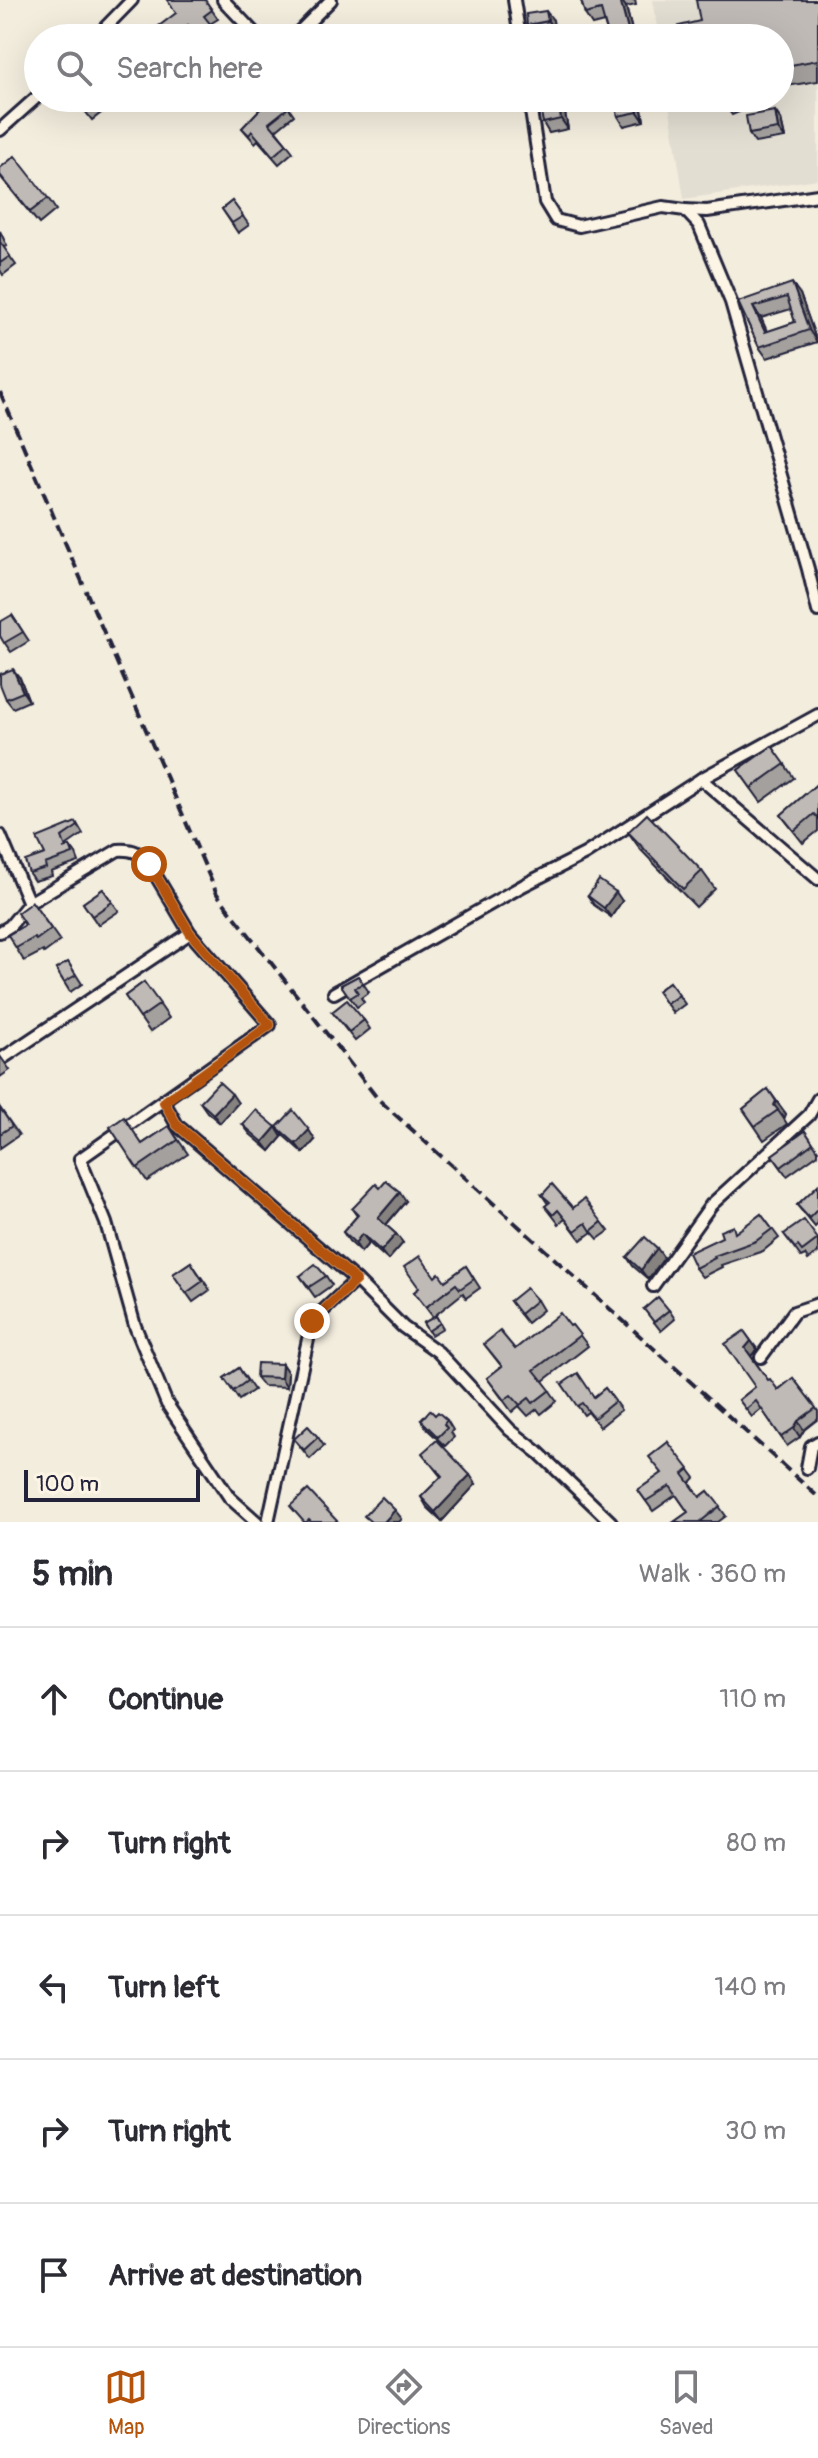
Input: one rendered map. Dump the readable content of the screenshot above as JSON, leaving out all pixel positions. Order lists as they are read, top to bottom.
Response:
{
  "scale_bar": "100 m",
  "page": {
    "search": "Search here",
    "scale": "100 m",
    "heading": ["5 min", "Walk · 360 m"],
    "list": [
      ["Continue", "110 m"],
      ["Turn right", "80 m"],
      ["Turn left", "140 m"],
      ["Turn right", "30 m"],
      "Arrive at destination"
    ],
    "nav": ["Map", "Directions", "Saved"]
  }
}
